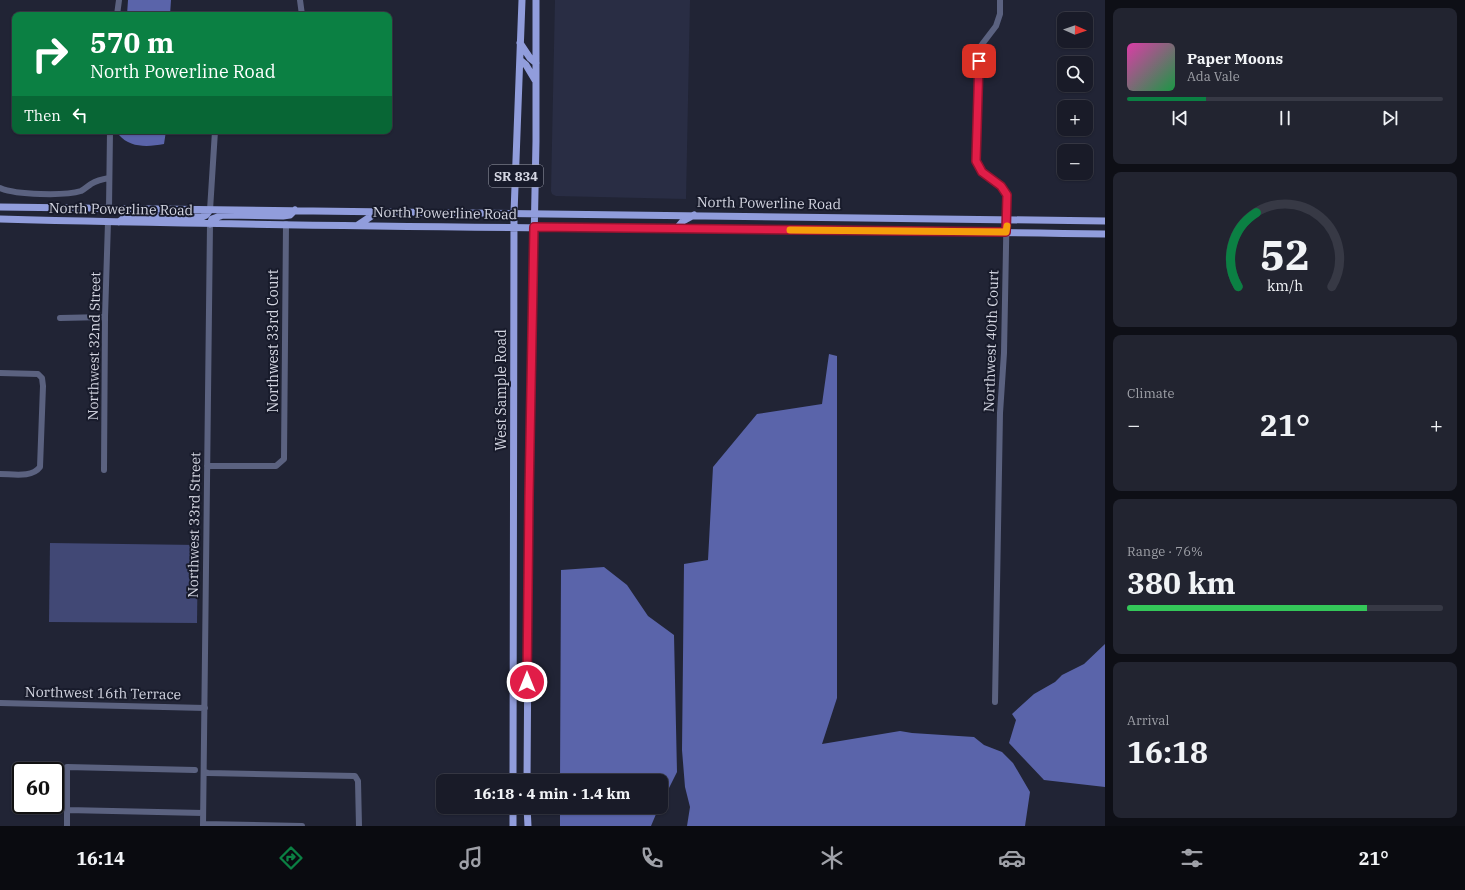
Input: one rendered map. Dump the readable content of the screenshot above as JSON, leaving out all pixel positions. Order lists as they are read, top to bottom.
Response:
{
  "streets": {
    "main road": ["SR 834", "North Powerline Road", "West Sample Road"],
    "street": [
      "Northwest 33rd Court",
      "Northwest 40th Court",
      "Northwest 32nd Street",
      "Northwest 33rd Street",
      "Northwest 16th Terrace"
    ]
  },
  "crossings": [
    ["North Powerline Road", "Northwest 33rd Court"],
    ["North Powerline Road", "Northwest 40th Court"],
    ["North Powerline Road", "Northwest 32nd Street"],
    ["North Powerline Road", "West Sample Road"],
    ["North Powerline Road", "Northwest 33rd Street"],
    ["Northwest 33rd Court", "Northwest 33rd Street"],
    ["Northwest 33rd Street", "Northwest 16th Terrace"]
  ],
  "north": "right",
  "page": {
    "map_buttons": ["+", "−"],
    "turn": ["570 m", "North Powerline Road"],
    "song": ["Paper Moons", "Ada Vale"],
    "then": "Then",
    "tile": [
      "Climate",
      ["Range · 76%", "380 km"],
      ["Arrival", "16:18"]
    ],
    "heat": ["−", "21°", "+"],
    "limit": "60",
    "trip": "16:18 · 4 min · 1.4 km",
    "tabs": ["16:14", "21°"],
    "gauge": ["52", "km/h"]
  }
}
